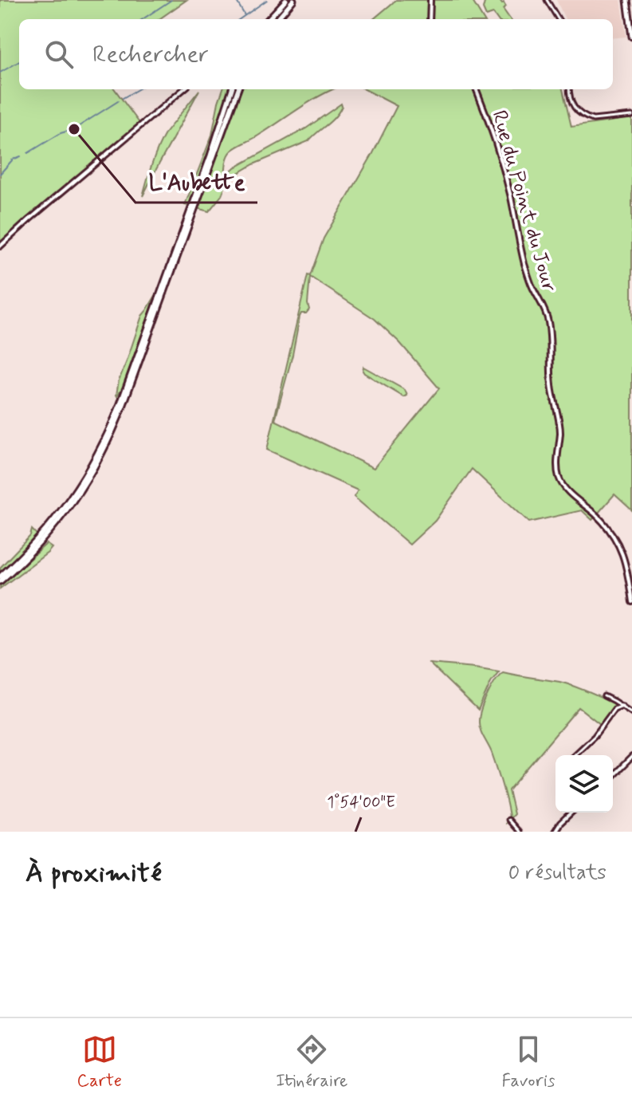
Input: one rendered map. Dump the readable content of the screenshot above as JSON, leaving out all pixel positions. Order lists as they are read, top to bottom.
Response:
{
  "streets": {
    "street": ["Rue du Point du Jour"]
  },
  "places": ["L'Aubette"],
  "page": {
    "search": "Rechercher",
    "heading": ["À proximité", "0 résultats"],
    "nav": ["Carte", "Itinéraire", "Favoris"]
  },
  "coordinates": ["1°54'00\"E"]
}
